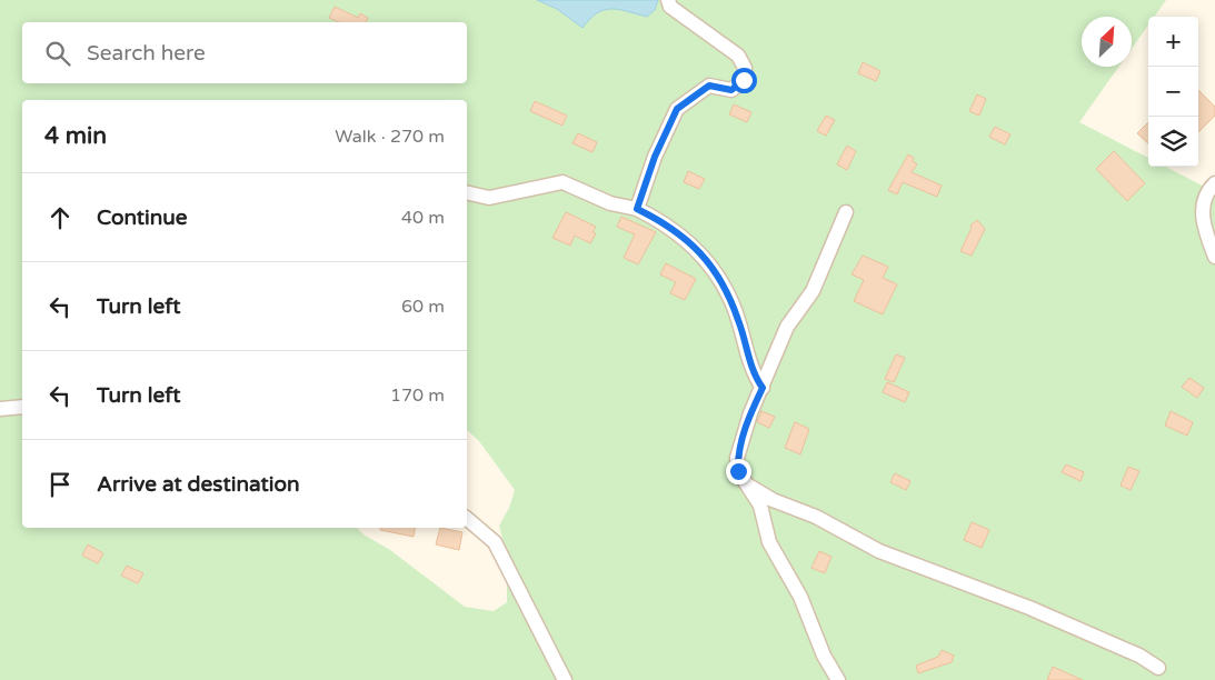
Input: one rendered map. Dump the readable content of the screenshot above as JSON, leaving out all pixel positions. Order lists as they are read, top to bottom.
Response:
{
  "north": "top right",
  "page": {
    "map_buttons": ["+", "−"],
    "search": "Search here",
    "heading": ["4 min", "Walk · 270 m"],
    "list": [
      ["Continue", "40 m"],
      ["Turn left", "60 m"],
      ["Turn left", "170 m"],
      "Arrive at destination"
    ]
  }
}
